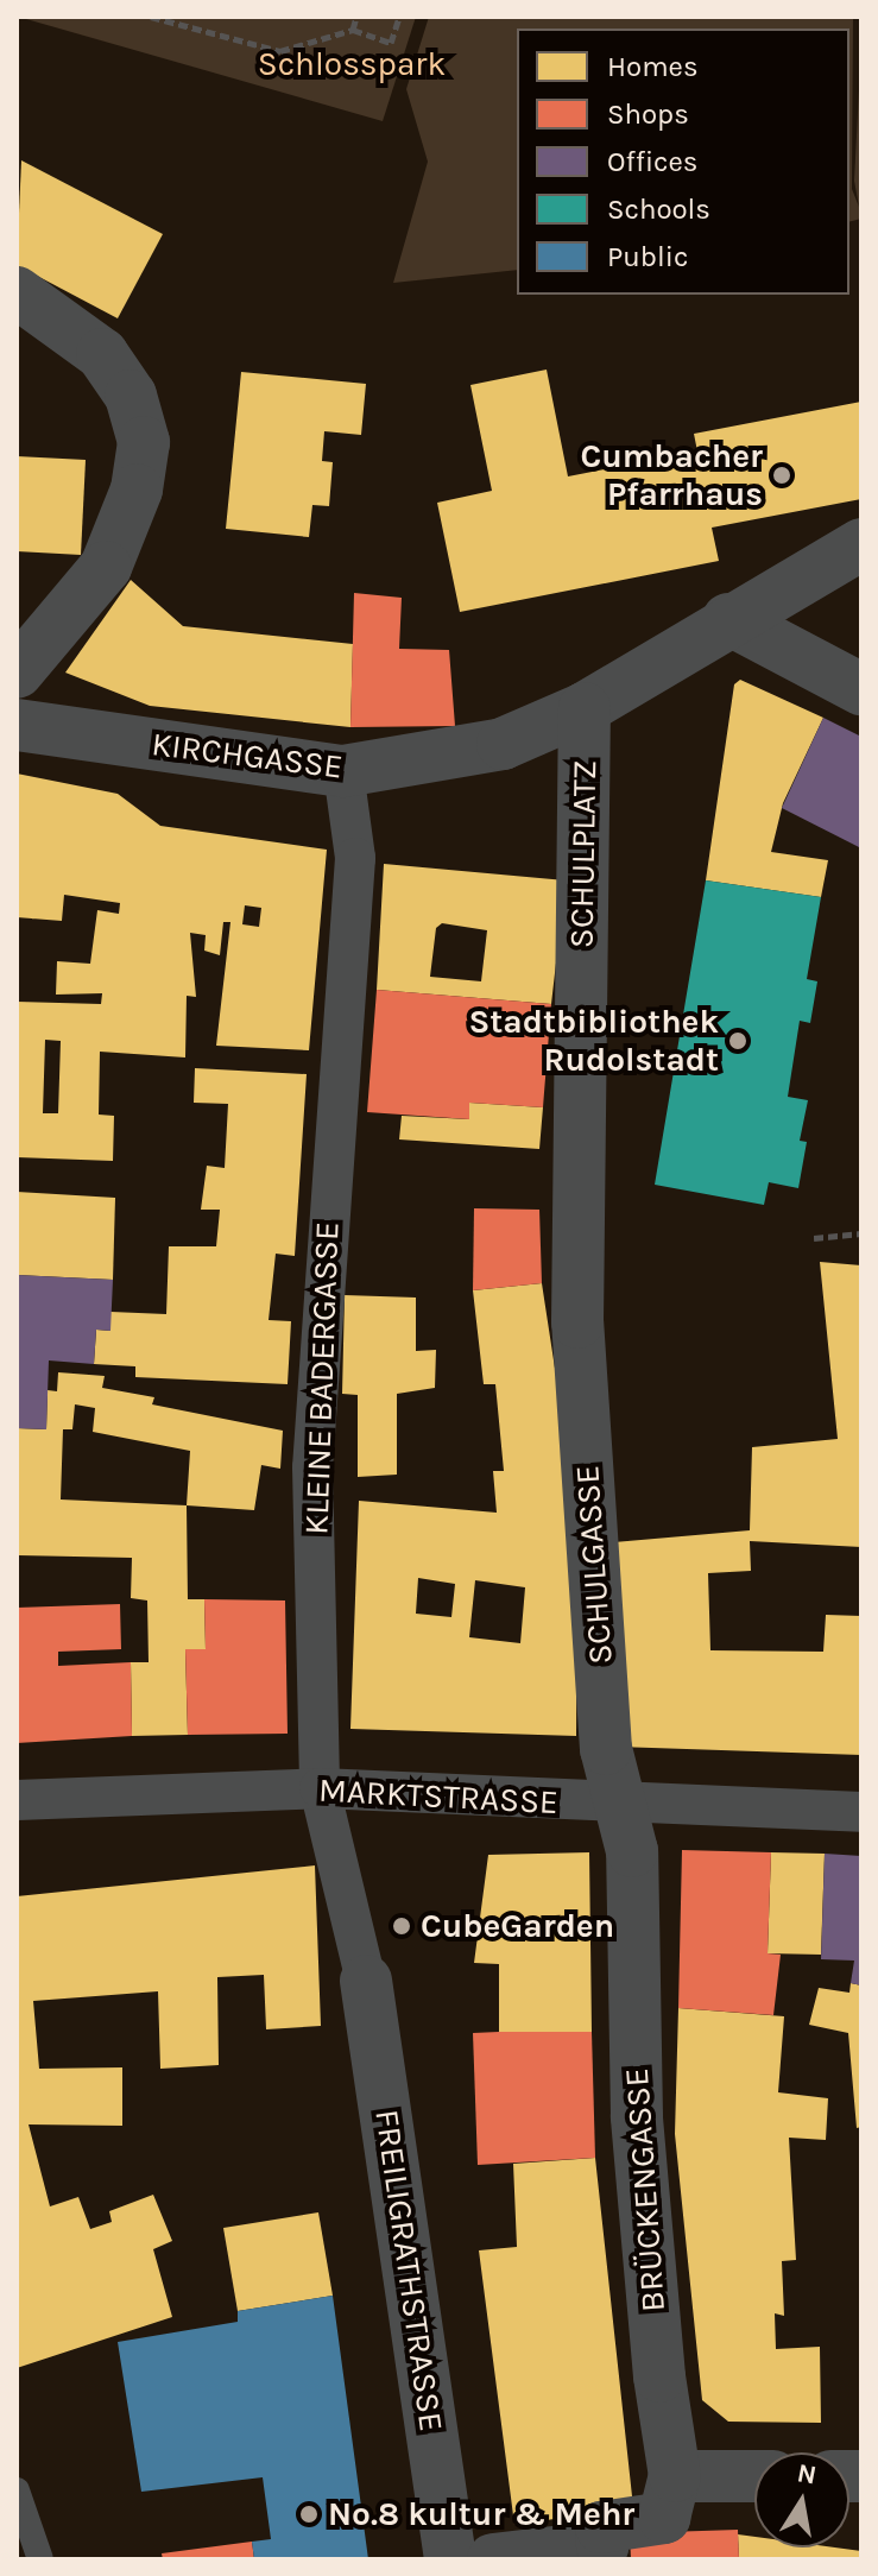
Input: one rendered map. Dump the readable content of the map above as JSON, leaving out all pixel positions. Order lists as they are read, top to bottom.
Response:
{
  "streets": {
    "street": [
      "KIRCHGASSE",
      "SCHULPLATZ",
      "KLEINE BADERGASSE",
      "SCHULGASSE",
      "MARKTSTRASSE",
      "BRÜCKENGASSE",
      "FREILIGRATHSTRASSE"
    ]
  },
  "crossings": [
    ["KIRCHGASSE", "SCHULPLATZ"],
    ["KIRCHGASSE", "KLEINE BADERGASSE"],
    ["SCHULPLATZ", "SCHULGASSE"],
    ["KLEINE BADERGASSE", "MARKTSTRASSE"],
    ["KLEINE BADERGASSE", "FREILIGRATHSTRASSE"],
    ["SCHULGASSE", "MARKTSTRASSE"],
    ["SCHULGASSE", "BRÜCKENGASSE"],
    ["MARKTSTRASSE", "BRÜCKENGASSE"]
  ],
  "parks": ["Schlosspark"],
  "places": [
    "Cumbacher Pfarrhaus",
    "Stadtbibliothek Rudolstadt",
    "CubeGarden",
    "No.8 kultur & Mehr"
  ],
  "legend": [
    "Homes",
    "Shops",
    "Offices",
    "Schools",
    "Public"
  ],
  "north": "top"
}
